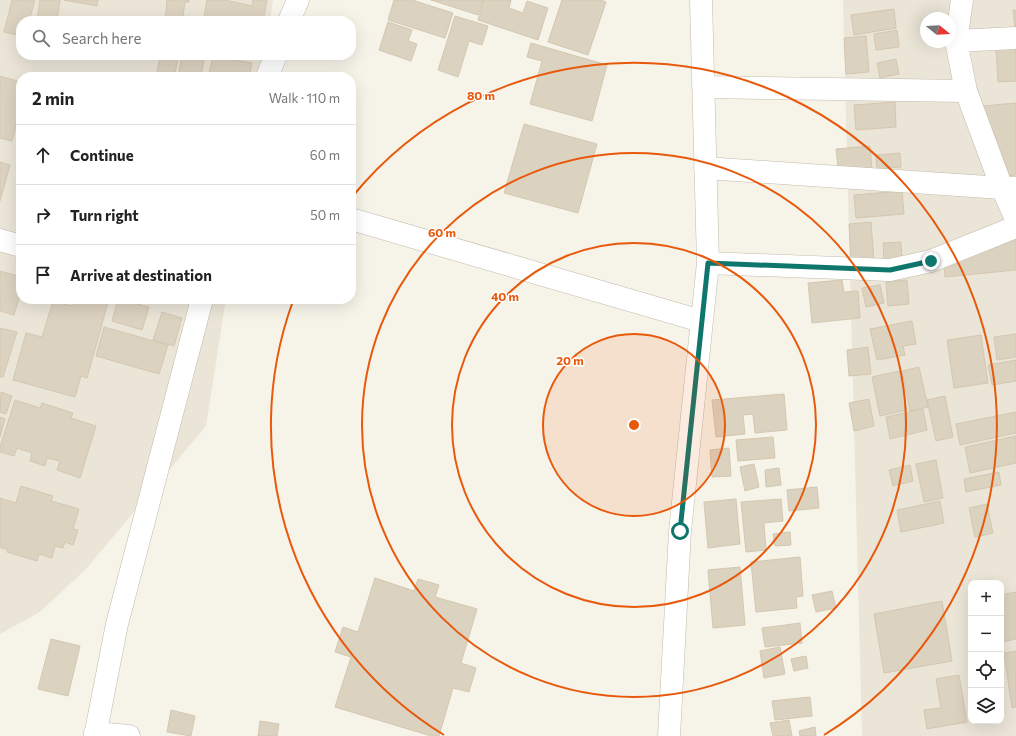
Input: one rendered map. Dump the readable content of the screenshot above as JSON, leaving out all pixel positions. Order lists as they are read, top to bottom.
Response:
{
  "north": "right",
  "page": {
    "search": "Search here",
    "heading": ["2 min", "Walk · 110 m"],
    "list": [
      ["Continue", "60 m"],
      ["Turn right", "50 m"],
      "Arrive at destination"
    ],
    "map_buttons": ["+", "−"]
  },
  "rings": [
    "80 m",
    "60 m",
    "40 m",
    "20 m"
  ]
}
